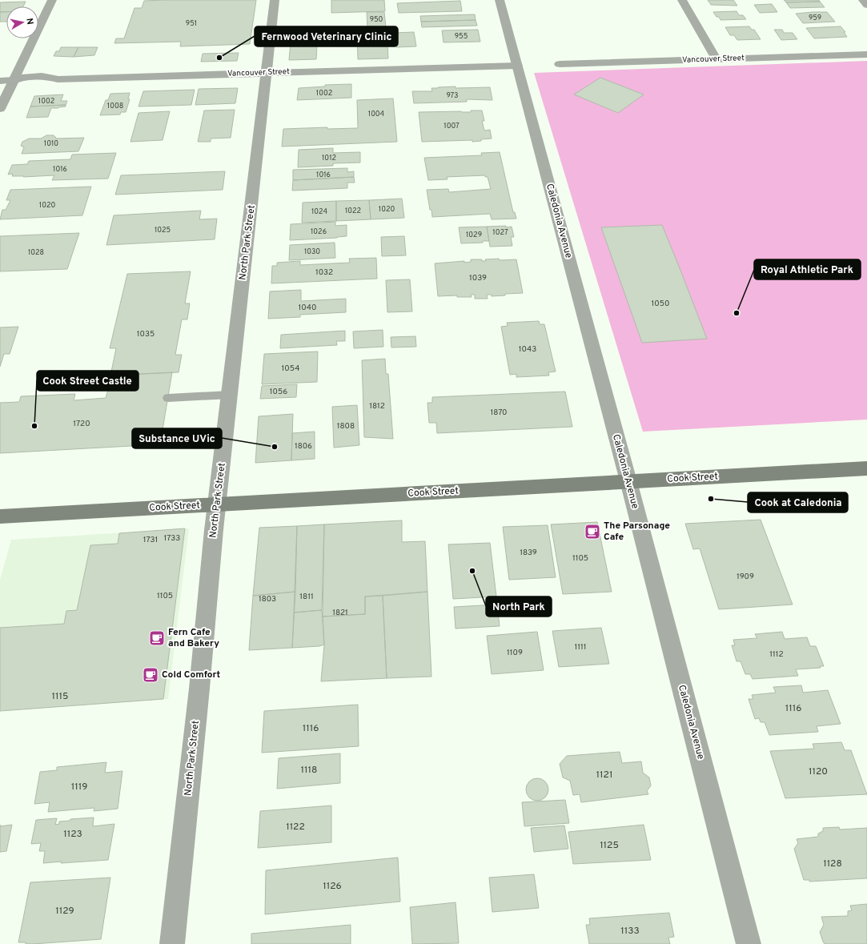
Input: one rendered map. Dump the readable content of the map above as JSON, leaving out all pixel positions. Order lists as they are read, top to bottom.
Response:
{
  "streets": {
    "main road": ["Cook Street"],
    "street": ["Vancouver Street", "Caledonia Avenue", "North Park Street"]
  },
  "crossings": [
    ["Vancouver Street", "Caledonia Avenue"],
    ["Vancouver Street", "North Park Street"],
    ["Caledonia Avenue", "Cook Street"],
    ["North Park Street", "Cook Street"]
  ],
  "places": {
    "other": [
      "Fernwood Veterinary Clinic",
      "Royal Athletic Park",
      "Cook Street Castle",
      "Substance UVic",
      "Cook at Caledonia",
      "North Park"
    ],
    "cafe": ["The Parsonage Cafe", "Fern Cafe and Bakery", "Cold Comfort"]
  },
  "house_numbers": [
    "959",
    "950",
    "951",
    "955",
    "1002",
    "973",
    "1002",
    "1008",
    "1004",
    "1007",
    "1010",
    "1012",
    "1016",
    "1016",
    "1020",
    "1020",
    "1022",
    "1024",
    "1025",
    "1026",
    "1027",
    "1029",
    "1030",
    "1028",
    "1032",
    "1039",
    "1050",
    "1040",
    "1035",
    "1043",
    "1054",
    "1056",
    "1812",
    "1870",
    "1720",
    "1808",
    "1806",
    "1733",
    "1731",
    "1839",
    "1105",
    "1909",
    "1105",
    "1811",
    "1803",
    "1821",
    "1111",
    "1109",
    "1112",
    "1115",
    "1116",
    "1116",
    "1118",
    "1120",
    "1121",
    "1119",
    "1122",
    "1123",
    "1125",
    "1128",
    "1126",
    "1129",
    "1133"
  ],
  "north": "right"
}
